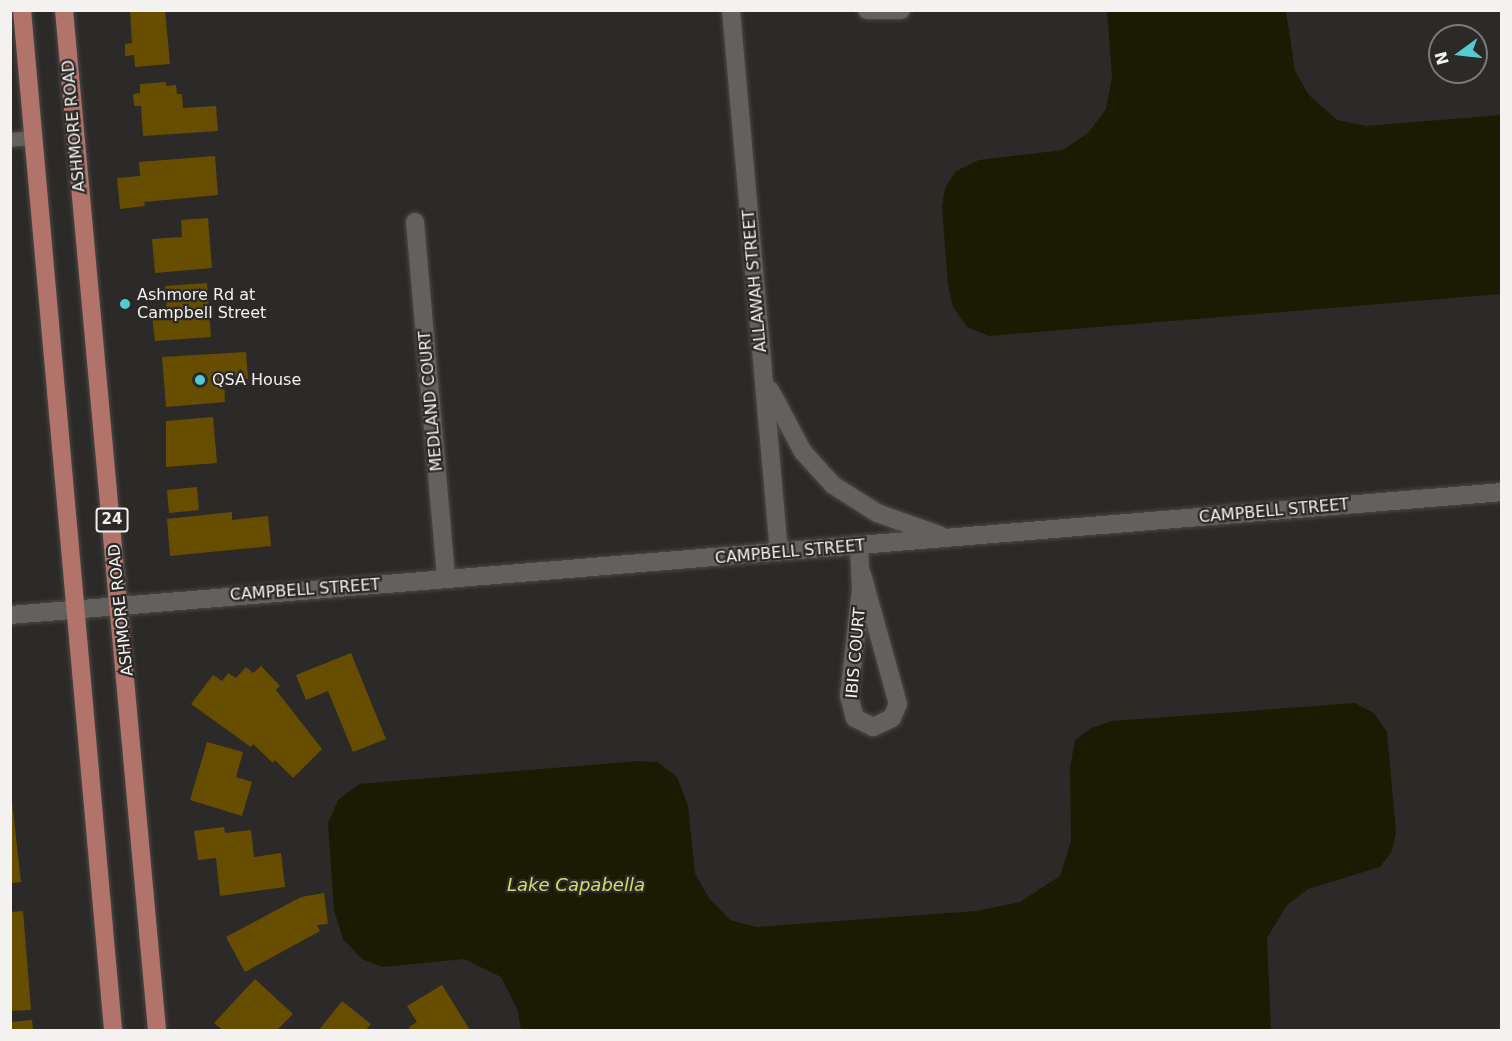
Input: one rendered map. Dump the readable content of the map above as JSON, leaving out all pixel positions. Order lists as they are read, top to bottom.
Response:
{
  "streets": {
    "main road": ["ASHMORE ROAD", "24"],
    "street": [
      "ALLAWAH STREET",
      "MEDLAND COURT",
      "CAMPBELL STREET",
      "IBIS COURT"
    ]
  },
  "crossings": [
    ["ASHMORE ROAD", "CAMPBELL STREET"],
    ["ALLAWAH STREET", "CAMPBELL STREET"],
    ["MEDLAND COURT", "CAMPBELL STREET"],
    ["CAMPBELL STREET", "IBIS COURT"]
  ],
  "water": ["Lake Capabella"],
  "places": ["Ashmore Rd at Campbell Street", "QSA House"],
  "north": "left"
}
